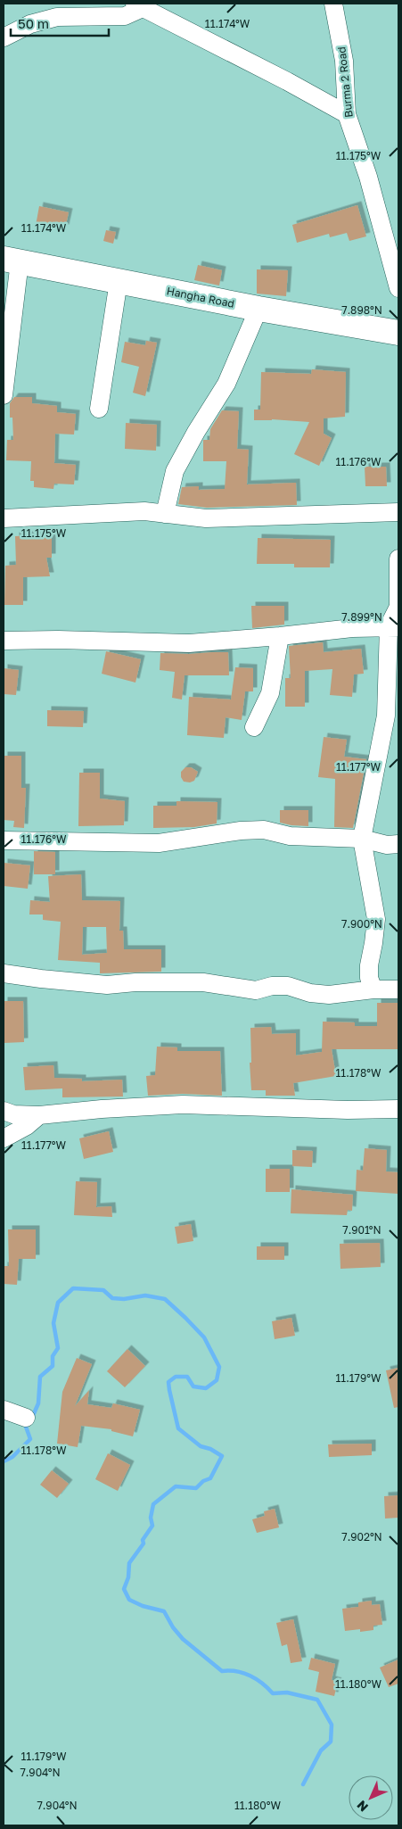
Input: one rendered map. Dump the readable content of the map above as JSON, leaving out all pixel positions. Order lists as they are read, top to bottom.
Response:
{
  "streets": {
    "highway": ["Hangha Road"],
    "street": ["Burma 2 Road"]
  },
  "scale_bar": "50 m",
  "north": "bottom left",
  "coordinates": [
    "11.174°W",
    "11.175°W",
    "7.898°N",
    "11.176°W",
    "7.899°N",
    "11.177°W",
    "7.900°N",
    "11.178°W",
    "7.901°N",
    "11.179°W",
    "7.902°N",
    "11.180°W",
    "7.904°N"
  ]
}
